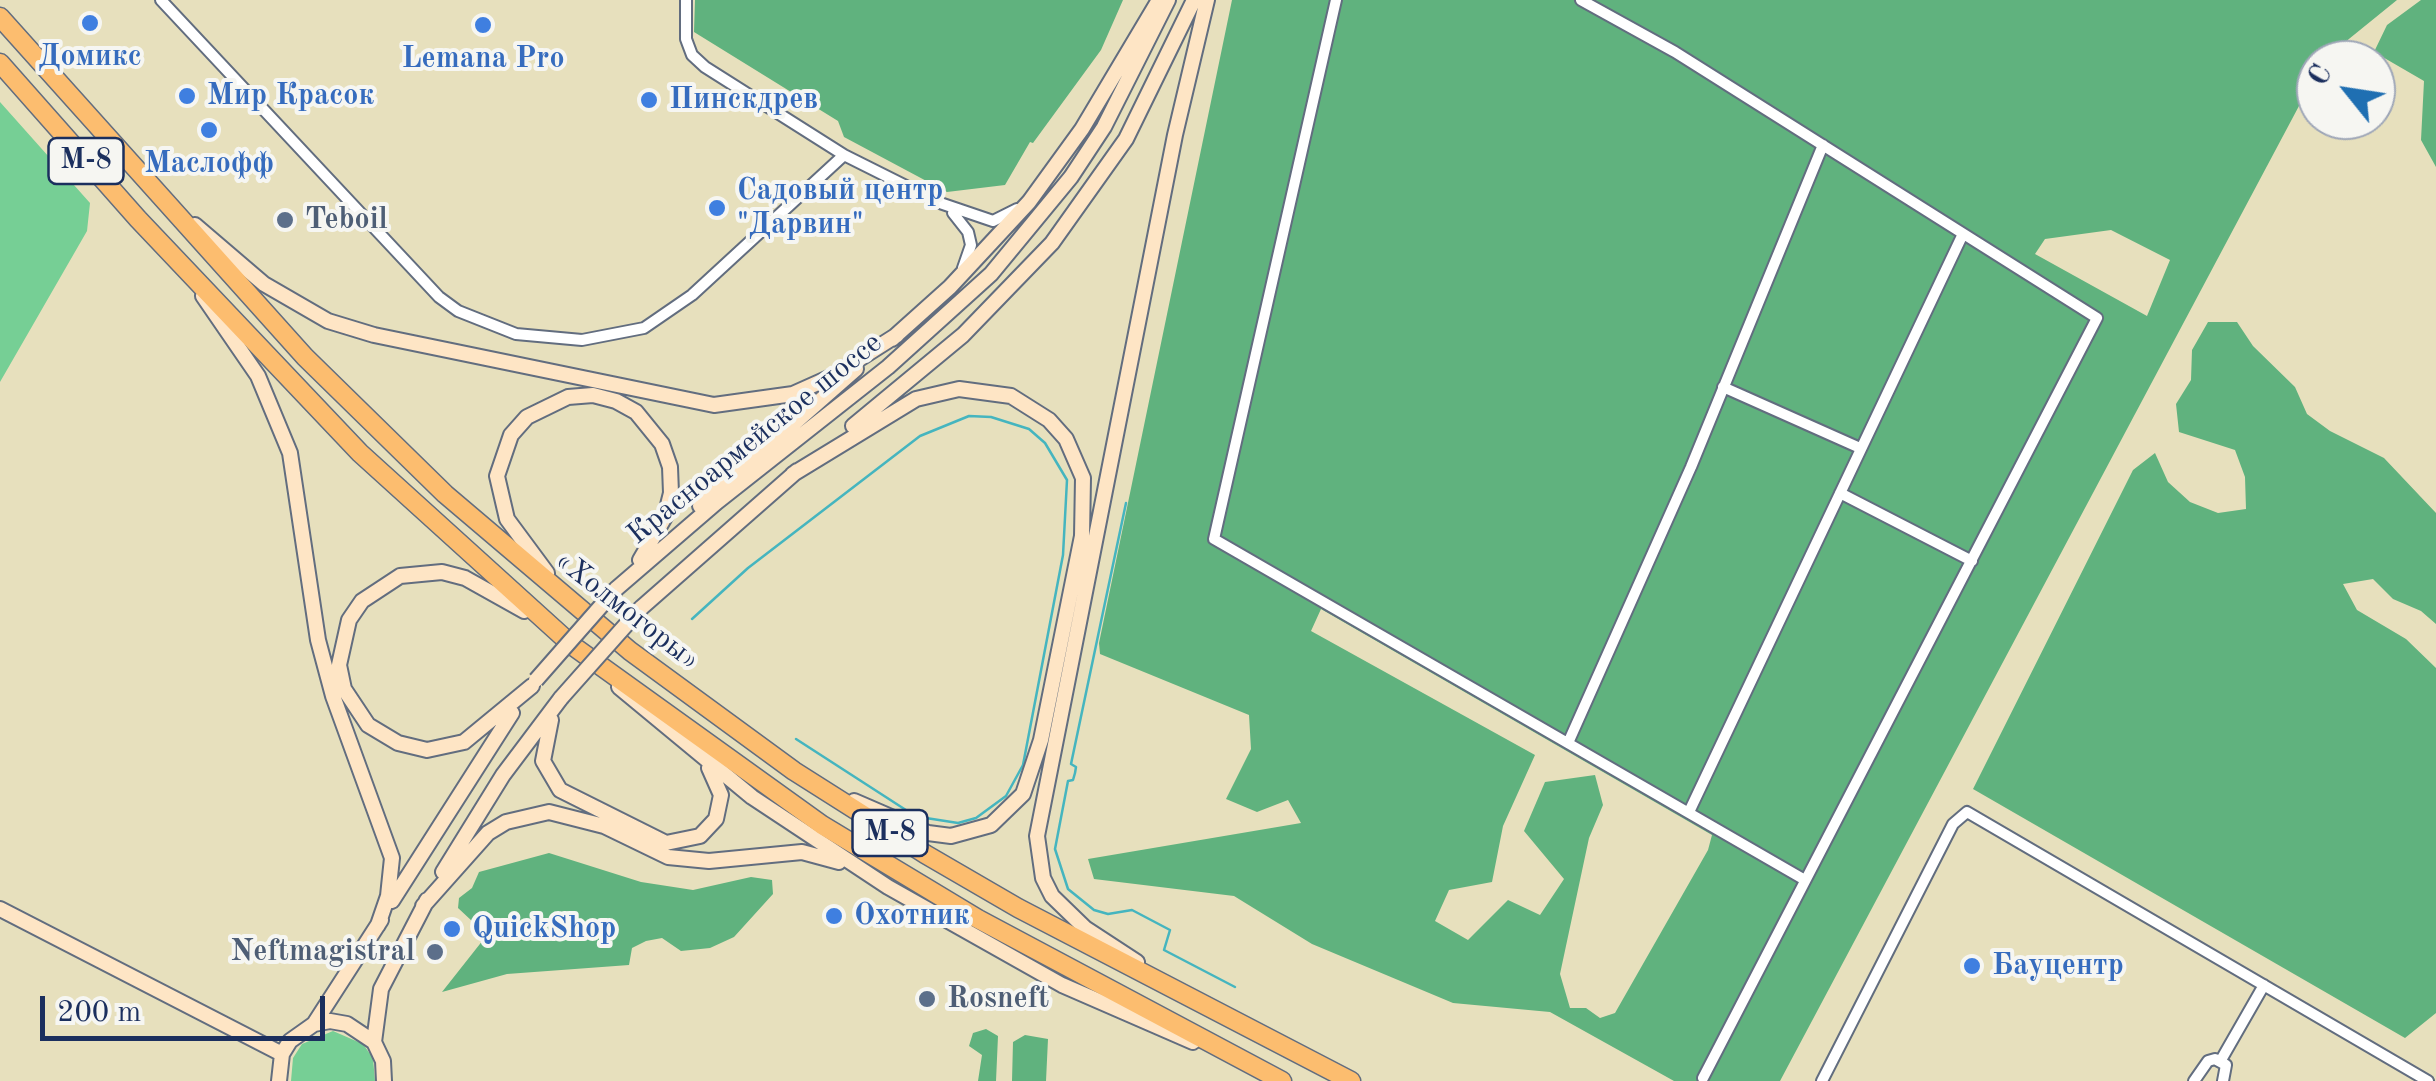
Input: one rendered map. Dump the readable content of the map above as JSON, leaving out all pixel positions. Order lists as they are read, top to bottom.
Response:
{
  "streets": {
    "highway": ["М-8", "«Холмогоры»"],
    "main road": ["Красноармейское шоссе"]
  },
  "places": [
    "Домикс",
    "Lemana Pro",
    "Мир Красок",
    "Пинскдрев",
    "Маслофф",
    "Садовый центр \"Дарвин\"",
    "Teboil",
    "Охотник",
    "QuickShop",
    "Neftmagistral",
    "Бауцентр",
    "Rosneft"
  ],
  "scale_bar": "200 m",
  "north": "top left"
}
